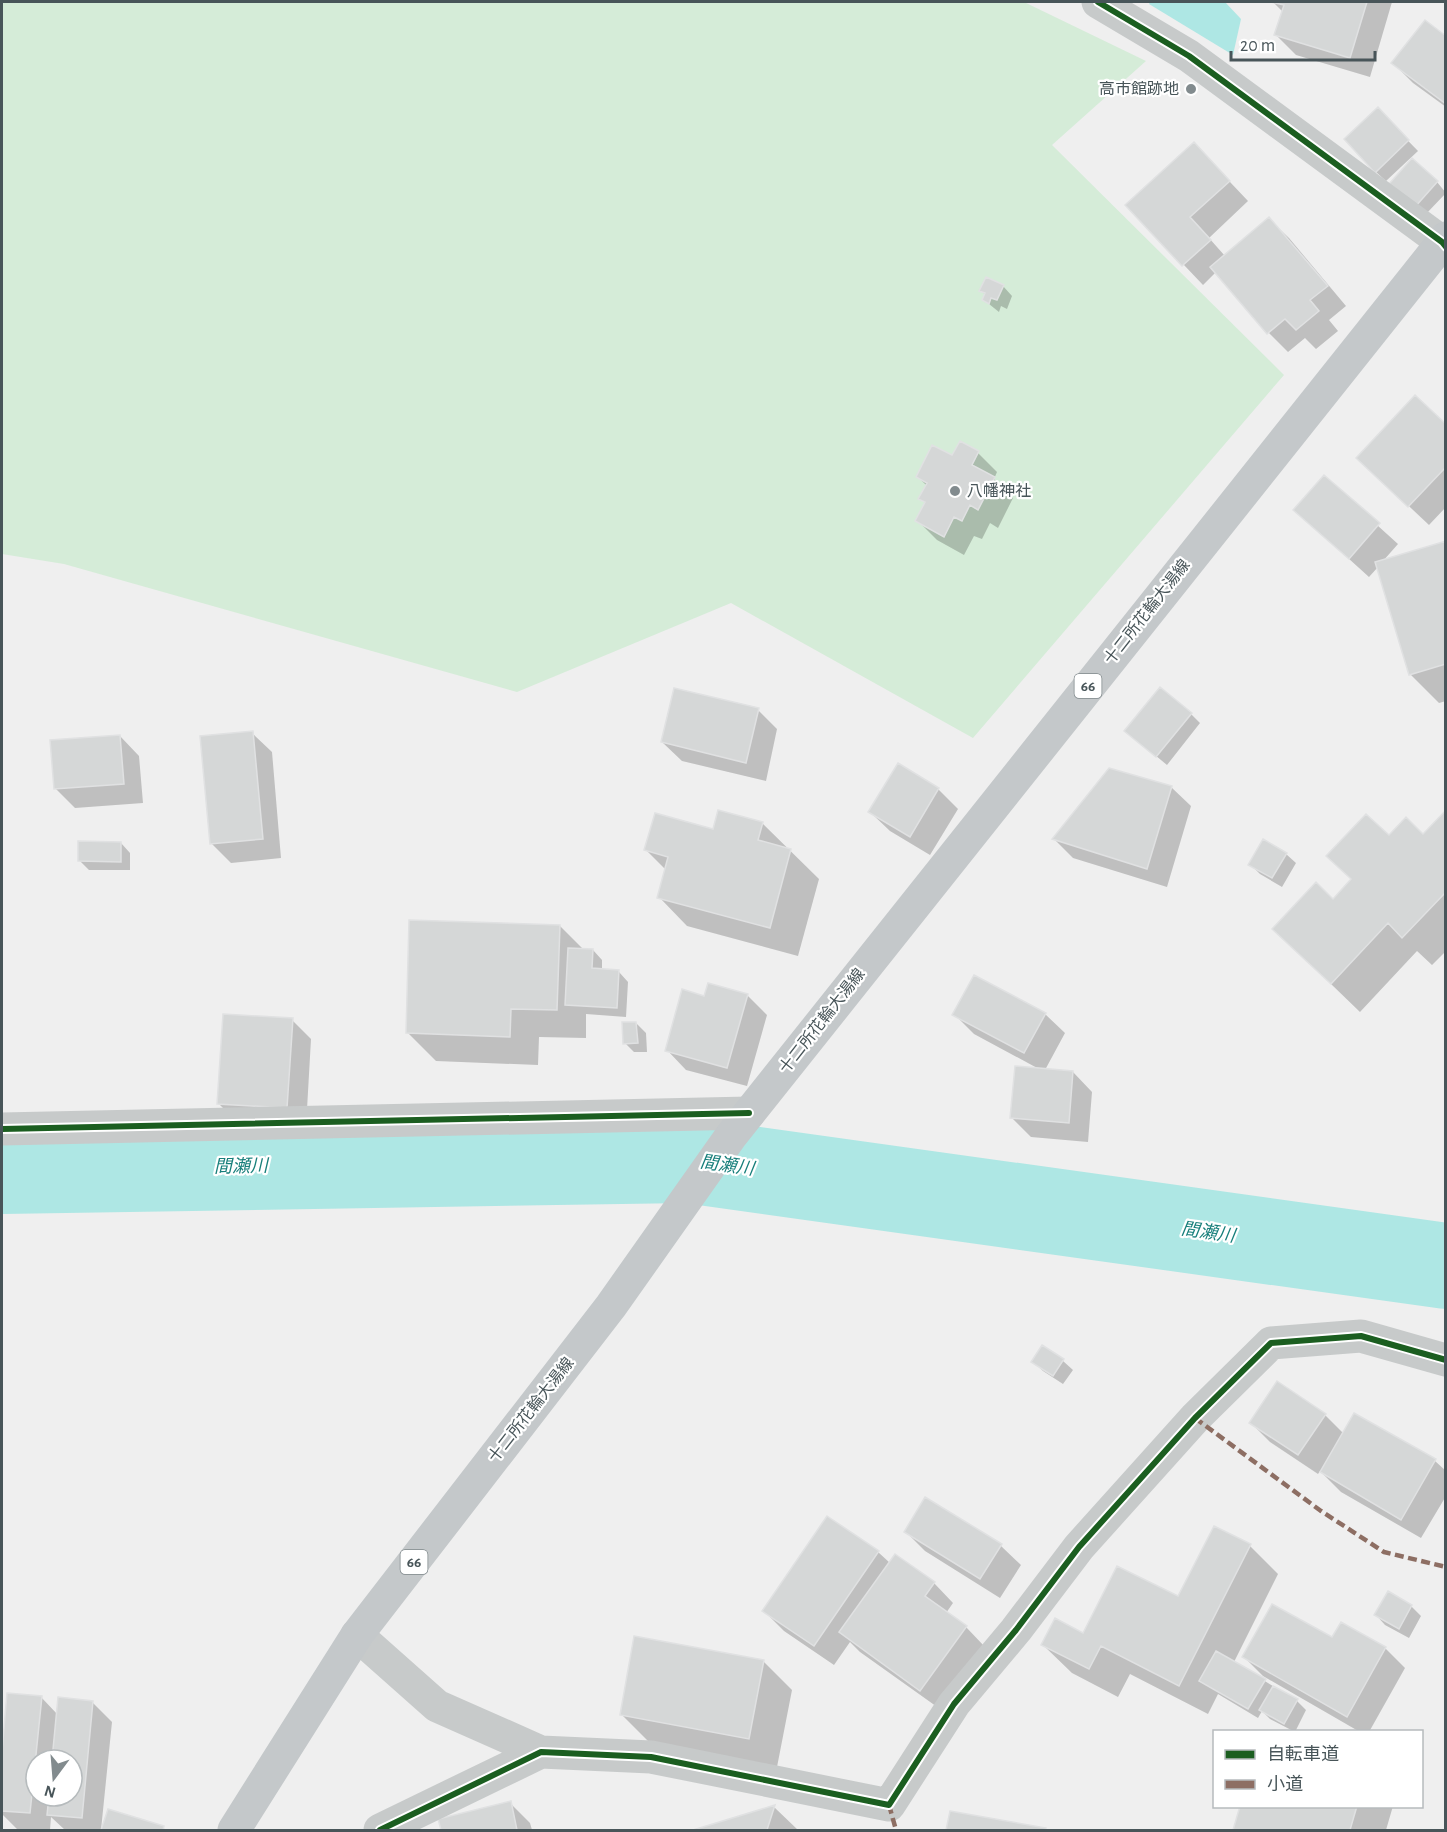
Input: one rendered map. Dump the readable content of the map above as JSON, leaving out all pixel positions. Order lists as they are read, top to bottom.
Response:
{
  "streets": {
    "main road": ["十二所花輪大湯線", "66"]
  },
  "water": ["間瀬川"],
  "places": ["高市館跡地", "八幡神社"],
  "legend": ["自転車道", "小道"],
  "scale_bar": "20 m",
  "north": "bottom"
}
